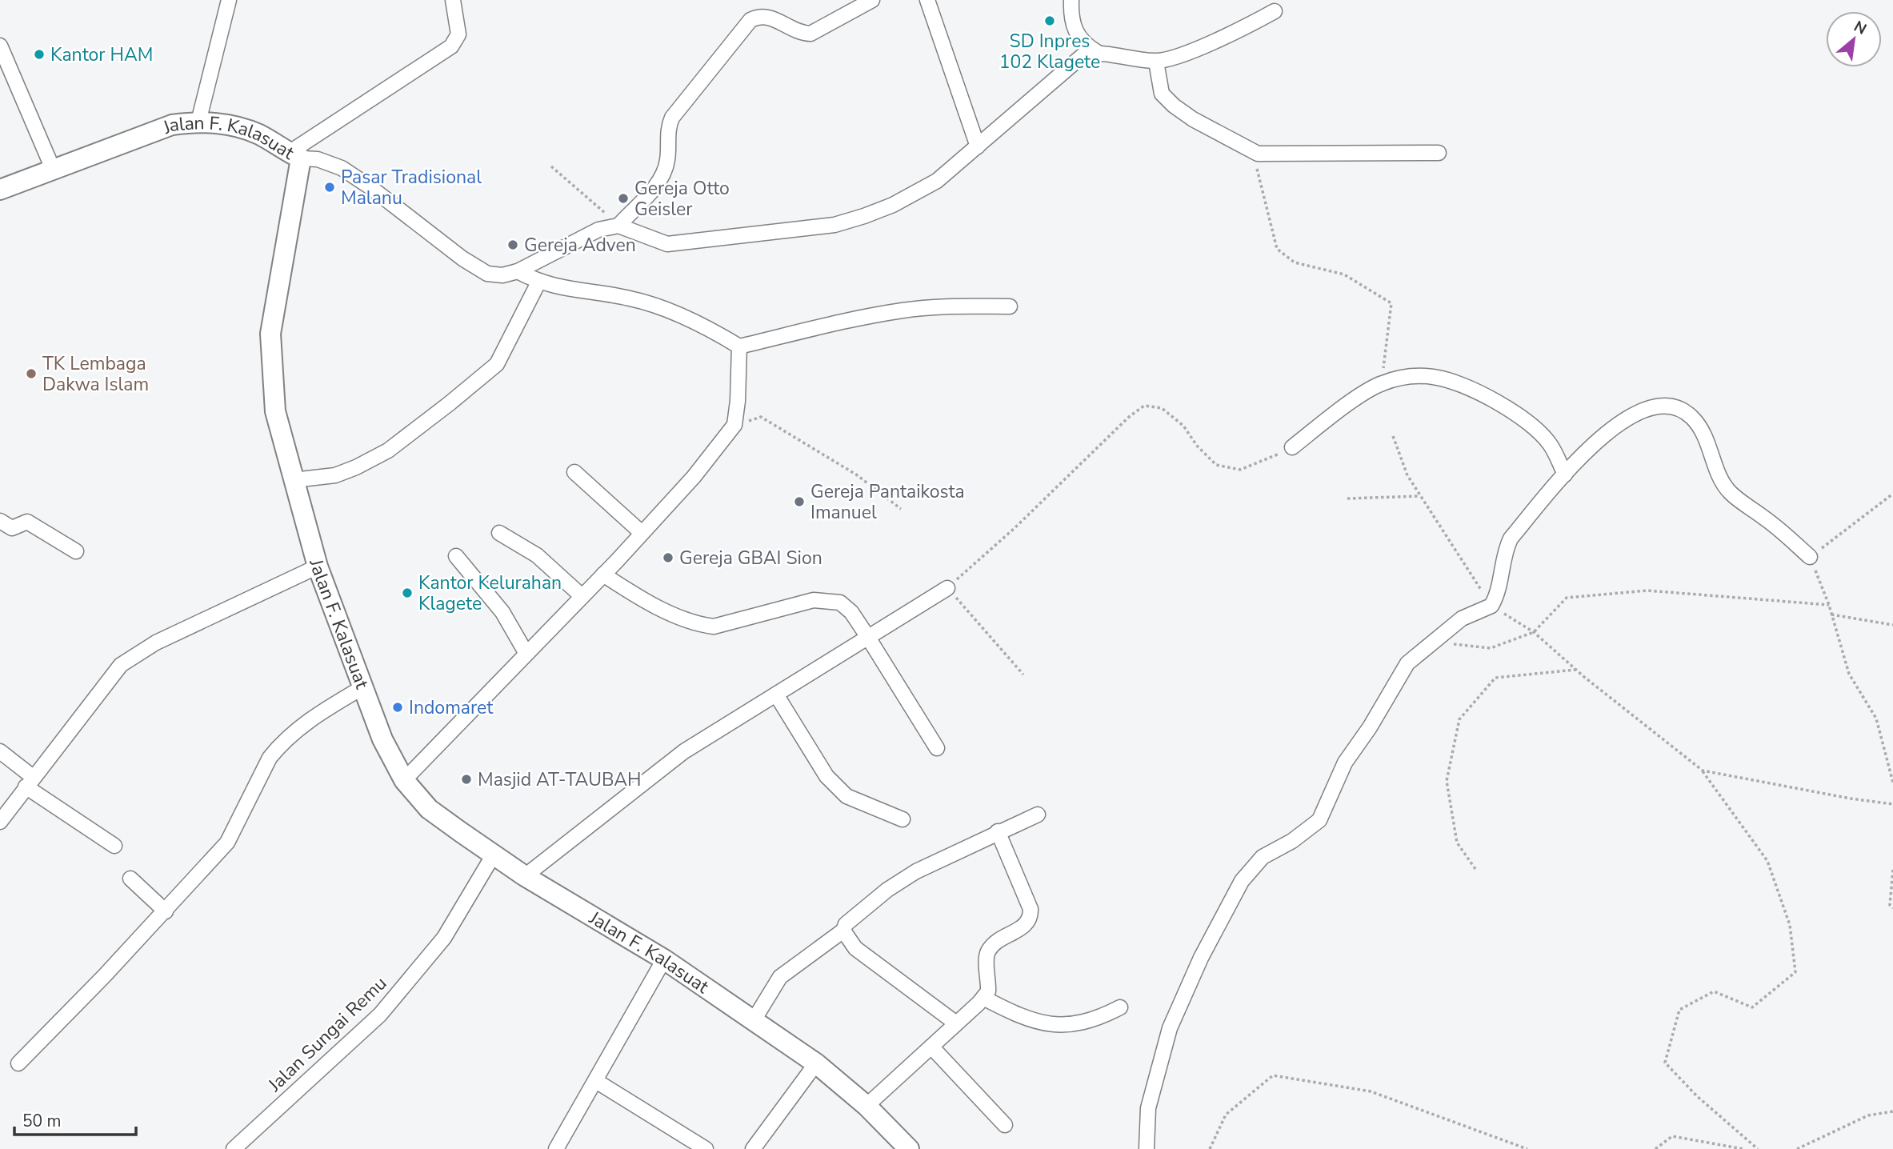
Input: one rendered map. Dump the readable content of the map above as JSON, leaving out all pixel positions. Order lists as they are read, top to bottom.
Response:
{
  "streets": {
    "street": ["Jalan F. Kalasuat", "Jalan Sungai Remu"]
  },
  "crossings": [
    ["Jalan F. Kalasuat", "Jalan Sungai Remu"]
  ],
  "places": [
    "SD Inpres 102 Klagete",
    "Kantor HAM",
    "Pasar Tradisional Malanu",
    "Gereja Otto Geisler",
    "Gereja Adven",
    "TK Lembaga Dakwa Islam",
    "Gereja Pantaikosta Imanuel",
    "Gereja GBAI Sion",
    "Kantor Kelurahan Klagete",
    "Indomaret",
    "Masjid AT-TAUBAH"
  ],
  "scale_bar": "50 m",
  "north": "top right"
}
